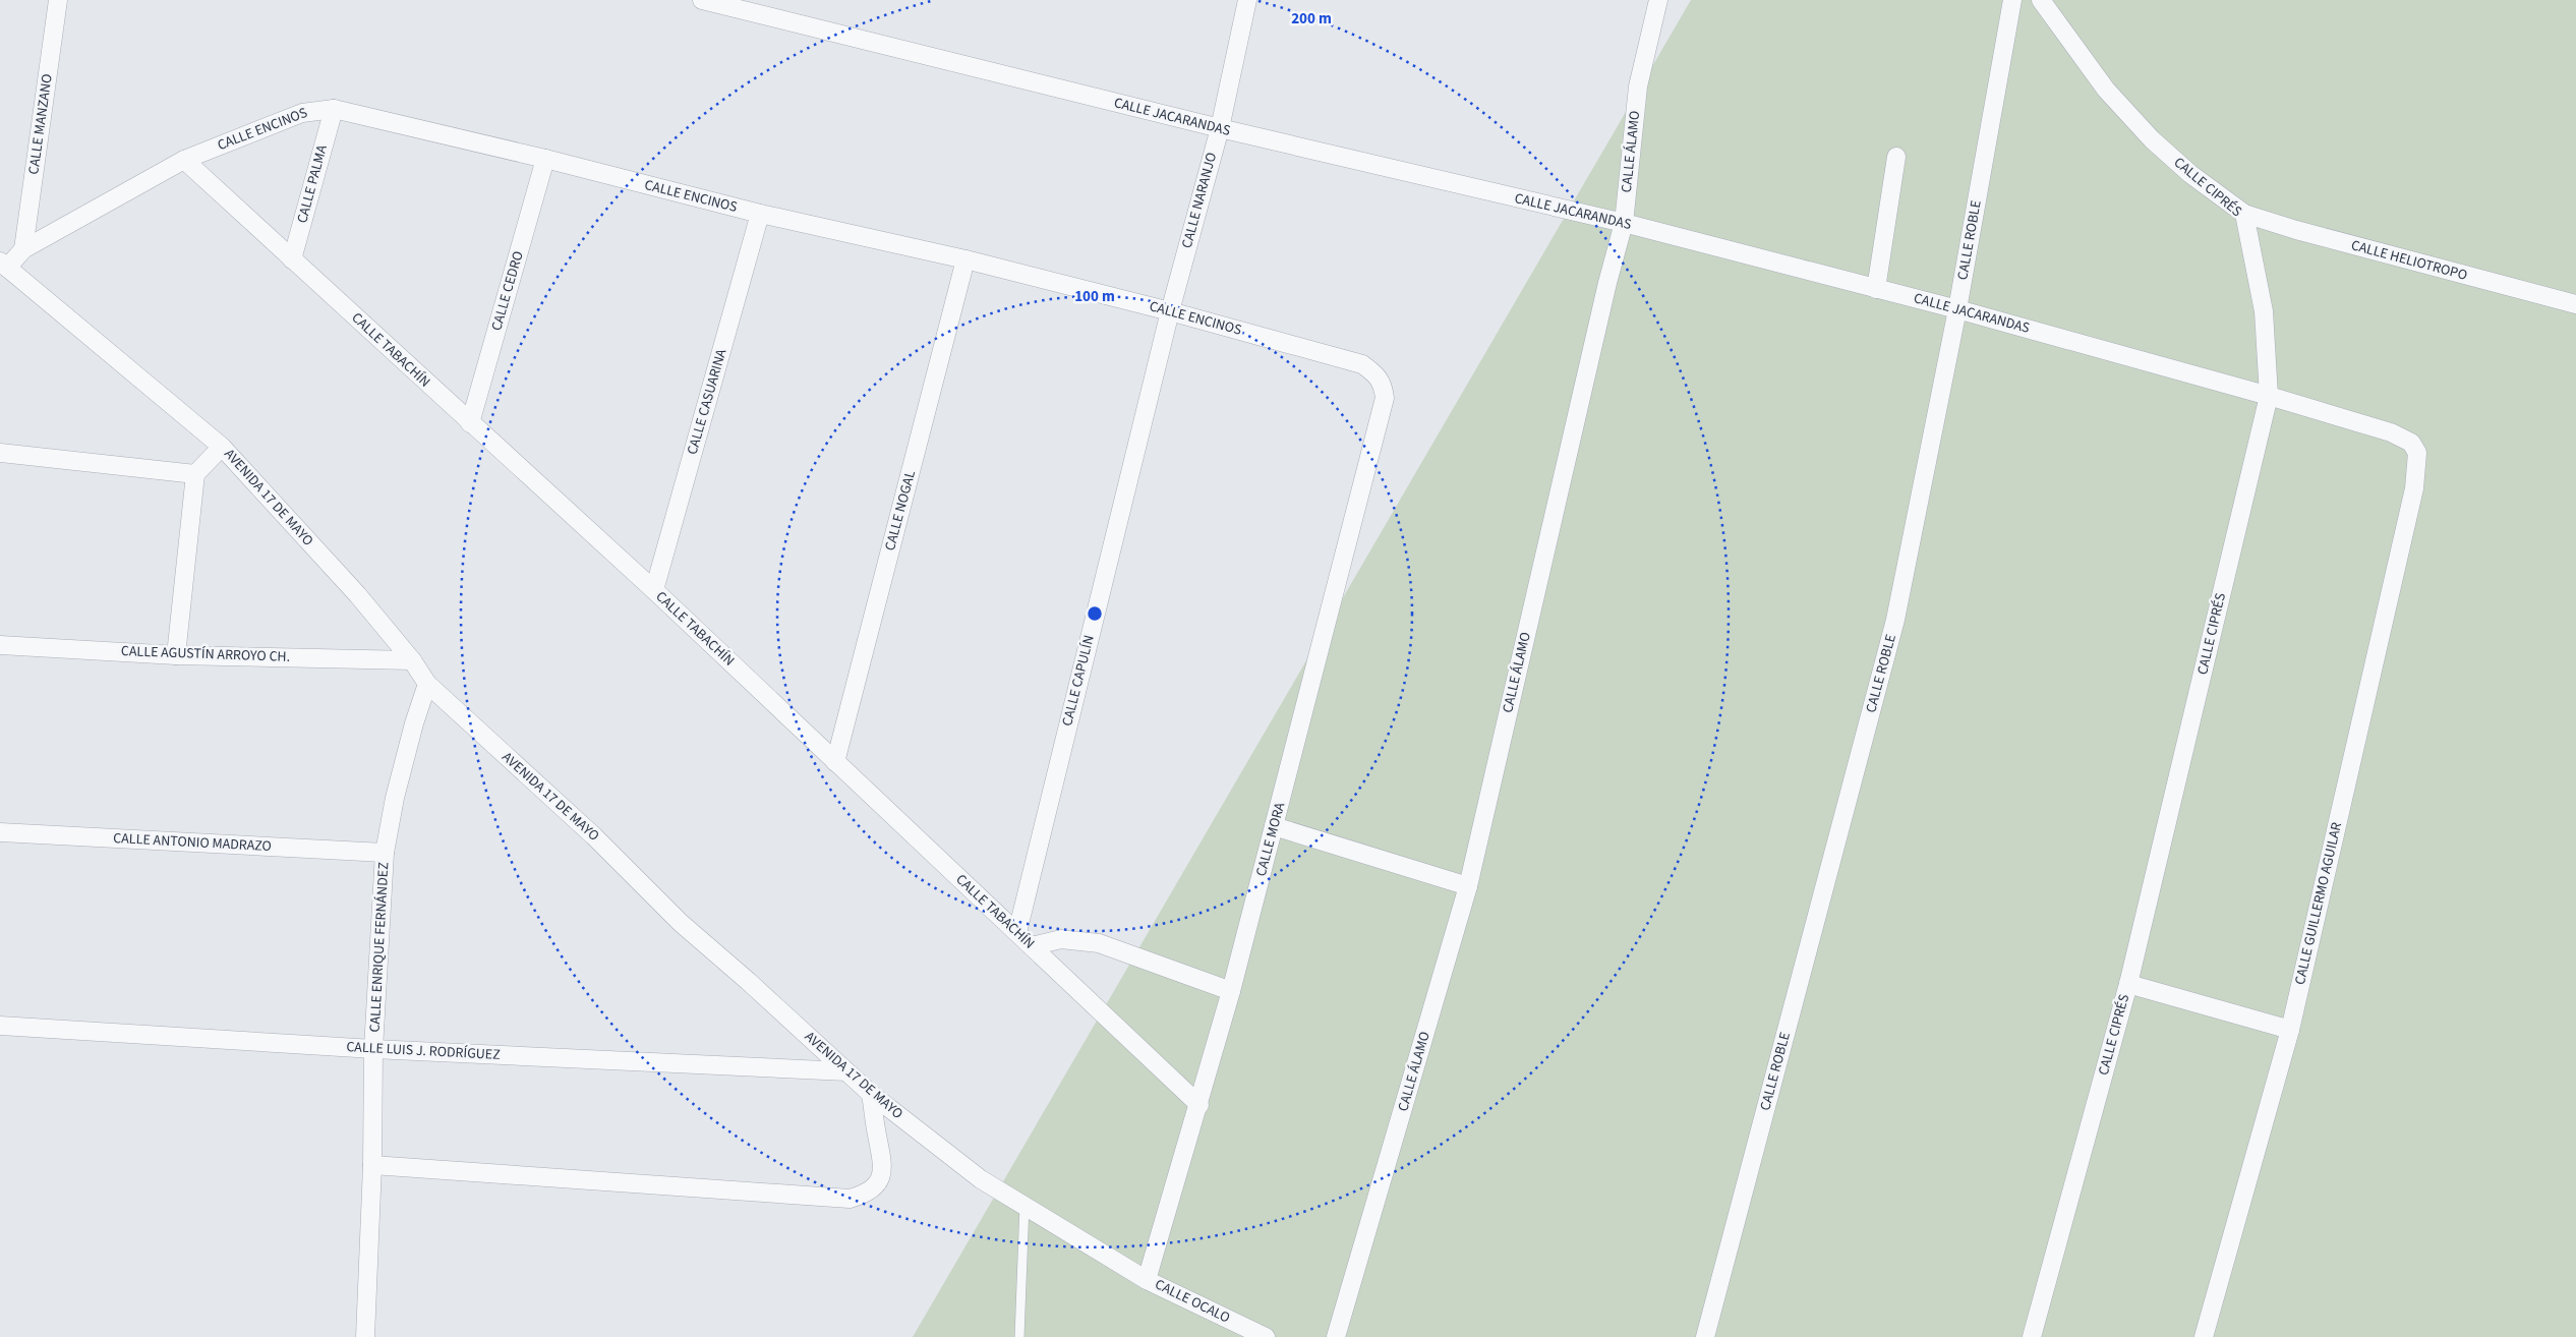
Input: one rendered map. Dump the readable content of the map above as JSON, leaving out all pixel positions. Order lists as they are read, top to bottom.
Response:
{
  "streets": {
    "street": [
      "CALLE JACARANDAS",
      "CALLE MANZANO",
      "CALLE ENCINOS",
      "CALLE ÁLAMO",
      "CALLE PALMA",
      "CALLE CIPRÉS",
      "CALLE NARANJO",
      "CALLE ROBLE",
      "CALLE HELIOTROPO",
      "CALLE CEDRO",
      "CALLE TABACHÍN",
      "CALLE CASUARINA",
      "AVENIDA 17 DE MAYO",
      "CALLE NOGAL",
      "CALLE AGUSTÍN ARROYO CH.",
      "CALLE CAPULÍN",
      "CALLE MORA",
      "CALLE ANTONIO MADRAZO",
      "CALLE GUILLERMO AGUILAR",
      "CALLE ENRIQUE FERNÁNDEZ",
      "CALLE LUIS J. RODRÍGUEZ",
      "CALLE OCALO"
    ]
  },
  "crossings": [
    ["CALLE JACARANDAS", "CALLE ÁLAMO"],
    ["CALLE JACARANDAS", "CALLE CIPRÉS"],
    ["CALLE JACARANDAS", "CALLE NARANJO"],
    ["CALLE JACARANDAS", "CALLE ROBLE"],
    ["CALLE JACARANDAS", "CALLE GUILLERMO AGUILAR"],
    ["CALLE MANZANO", "CALLE ENCINOS"],
    ["CALLE ENCINOS", "CALLE PALMA"],
    ["CALLE ENCINOS", "CALLE NARANJO"],
    ["CALLE ENCINOS", "CALLE CEDRO"],
    ["CALLE ENCINOS", "CALLE TABACHÍN"],
    ["CALLE ENCINOS", "CALLE CASUARINA"],
    ["CALLE ENCINOS", "AVENIDA 17 DE MAYO"],
    ["CALLE ENCINOS", "CALLE NOGAL"],
    ["CALLE ENCINOS", "CALLE CAPULÍN"],
    ["CALLE ENCINOS", "CALLE MORA"],
    ["CALLE PALMA", "CALLE TABACHÍN"],
    ["CALLE CIPRÉS", "CALLE HELIOTROPO"],
    ["CALLE NARANJO", "CALLE CAPULÍN"],
    ["CALLE CEDRO", "CALLE TABACHÍN"],
    ["CALLE TABACHÍN", "CALLE CASUARINA"],
    ["CALLE TABACHÍN", "CALLE NOGAL"],
    ["CALLE TABACHÍN", "CALLE CAPULÍN"],
    ["CALLE TABACHÍN", "CALLE MORA"],
    ["AVENIDA 17 DE MAYO", "CALLE AGUSTÍN ARROYO CH."],
    ["AVENIDA 17 DE MAYO", "CALLE MORA"],
    ["AVENIDA 17 DE MAYO", "CALLE ENRIQUE FERNÁNDEZ"],
    ["AVENIDA 17 DE MAYO", "CALLE LUIS J. RODRÍGUEZ"],
    ["AVENIDA 17 DE MAYO", "CALLE OCALO"],
    ["CALLE MORA", "CALLE OCALO"],
    ["CALLE ANTONIO MADRAZO", "CALLE ENRIQUE FERNÁNDEZ"],
    ["CALLE ENRIQUE FERNÁNDEZ", "CALLE LUIS J. RODRÍGUEZ"]
  ],
  "rings": ["200 m", "100 m"]
}
